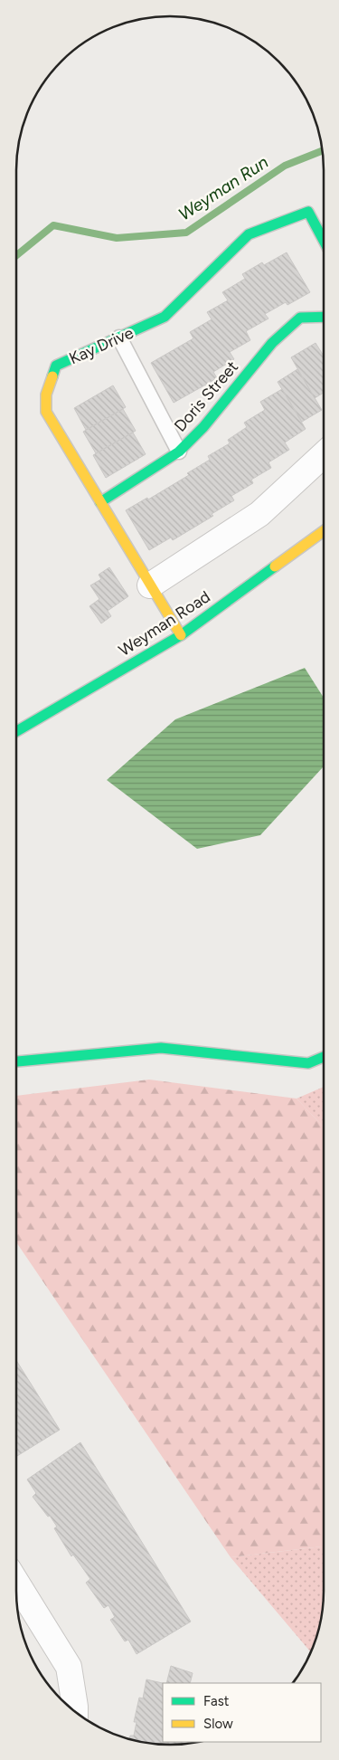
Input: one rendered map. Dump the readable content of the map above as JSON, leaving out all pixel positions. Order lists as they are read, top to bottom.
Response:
{
  "streets": {
    "street": ["Kay Drive", "Doris Street", "Weyman Road"]
  },
  "crossings": [
    ["Kay Drive", "Doris Street"],
    ["Kay Drive", "Weyman Road"]
  ],
  "water": ["Weyman Run"],
  "legend": ["Fast", "Slow"]
}
